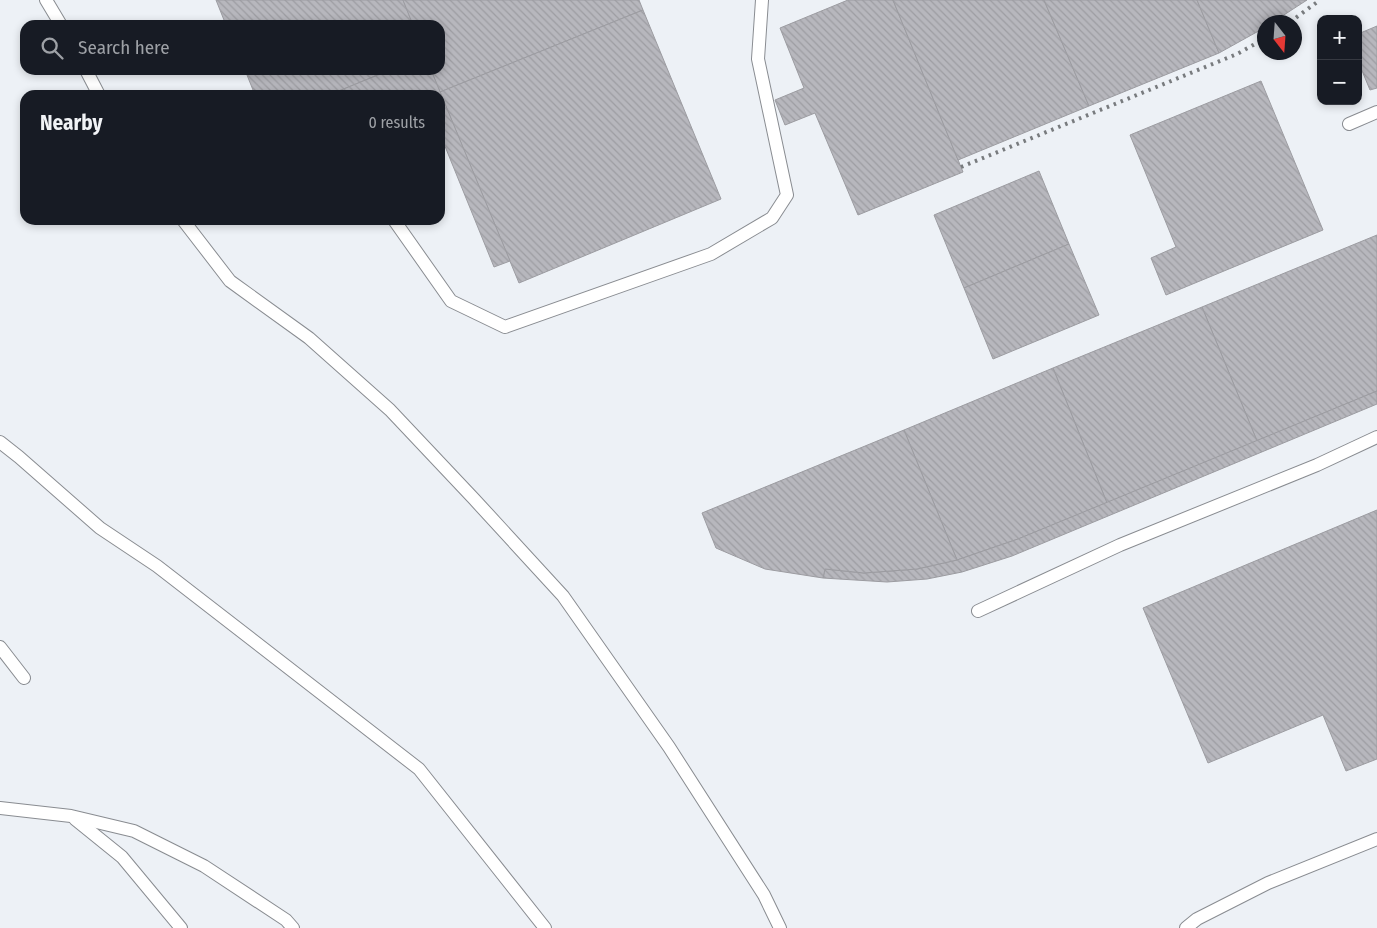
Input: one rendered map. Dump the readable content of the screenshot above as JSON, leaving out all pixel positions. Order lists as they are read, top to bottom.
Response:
{
  "north": "bottom",
  "page": {
    "map_buttons": ["+", "−"],
    "search": "Search here",
    "heading": ["Nearby", "0 results"]
  }
}
